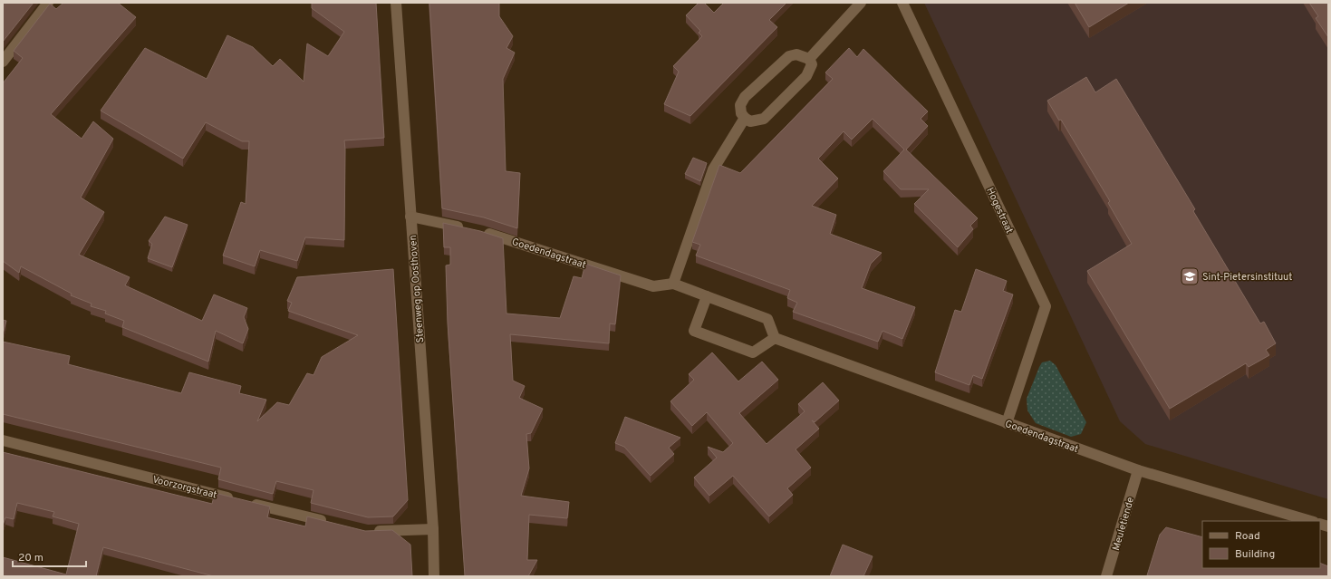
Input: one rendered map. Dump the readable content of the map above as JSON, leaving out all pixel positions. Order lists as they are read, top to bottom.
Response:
{
  "streets": {
    "street": [
      "Hogestraat",
      "Goedendagstraat",
      "Steenweg op Oosthoven",
      "Voorzorgstraat",
      "Meuletiende"
    ]
  },
  "crossings": [
    ["Hogestraat", "Goedendagstraat"],
    ["Goedendagstraat", "Meuletiende"]
  ],
  "places": {
    "school or university": ["Sint-Pietersinstituut"]
  },
  "legend": ["Road", "Building"],
  "scale_bar": "20 m"
}
